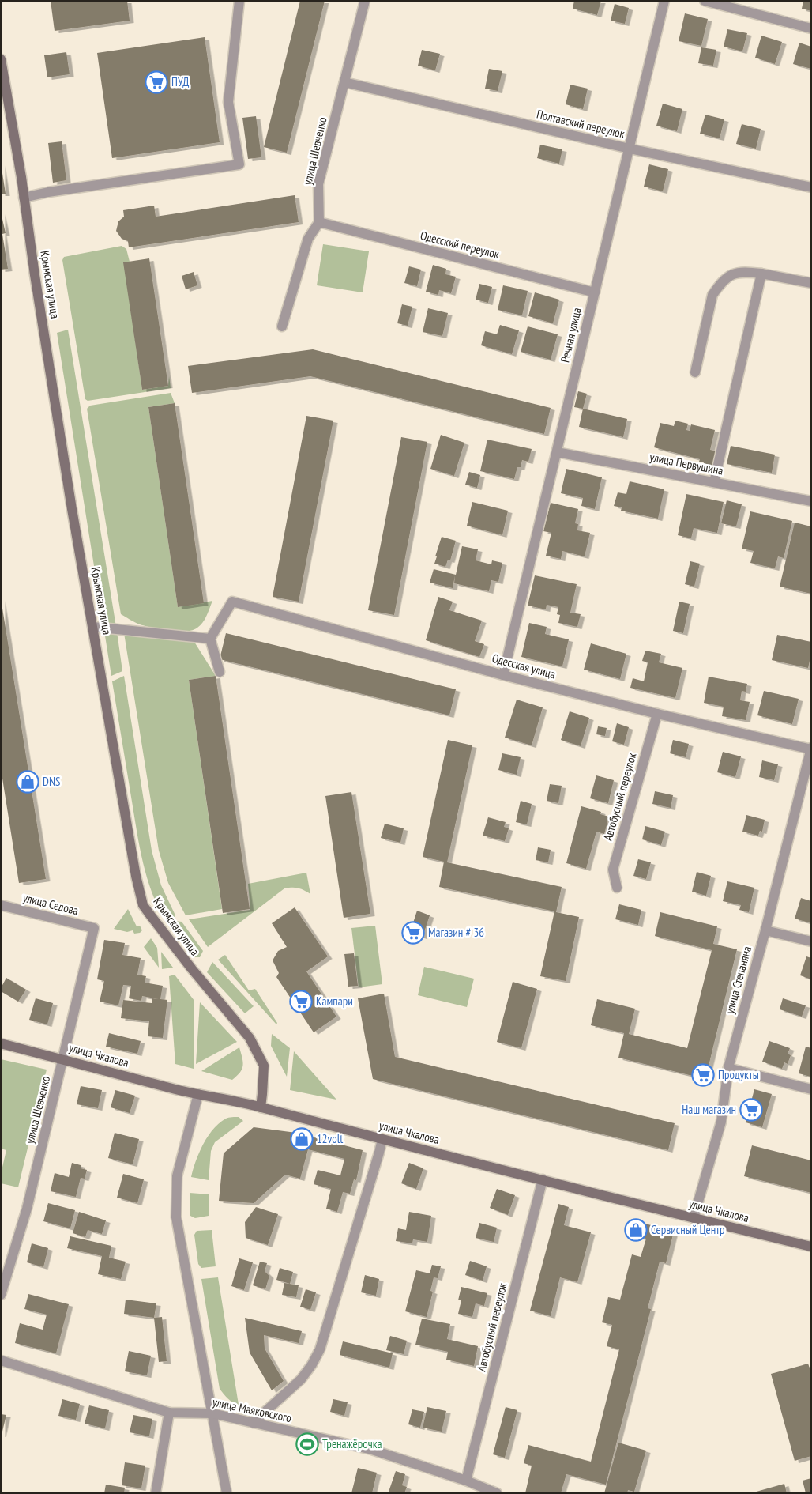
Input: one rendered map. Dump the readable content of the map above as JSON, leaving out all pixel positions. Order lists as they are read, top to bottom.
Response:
{
  "streets": {
    "main road": ["Крымская улица", "улица Чкалова"],
    "street": [
      "Полтавский переулок",
      "улица Шевченко",
      "Одесский переулок",
      "Речная улица",
      "улица Первушина",
      "Одесская улица",
      "Автобусный переулок",
      "улица Седова",
      "улица Степаняна",
      "улица Маяковского"
    ]
  },
  "crossings": [
    ["Полтавский переулок", "улица Шевченко"],
    ["Полтавский переулок", "Речная улица"],
    ["улица Шевченко", "Одесский переулок"],
    ["улица Шевченко", "улица Седова"],
    ["улица Шевченко", "улица Чкалова"],
    ["Одесский переулок", "Речная улица"],
    ["Крымская улица", "улица Чкалова"],
    ["Речная улица", "улица Первушина"],
    ["Речная улица", "Одесская улица"],
    ["Одесская улица", "Автобусный переулок"],
    ["Одесская улица", "улица Степаняна"],
    ["Автобусный переулок", "улица Чкалова"],
    ["Автобусный переулок", "улица Маяковского"],
    ["улица Степаняна", "улица Чкалова"]
  ],
  "places": {
    "supermarket": [
      "ПУД",
      "Магазин # 36",
      "Кампари",
      "Продукты",
      "Наш магазин"
    ],
    "shop": ["DNS", "12volt", "Сервисный Центр"],
    "sports": ["Тренажёрочка"]
  }
}
